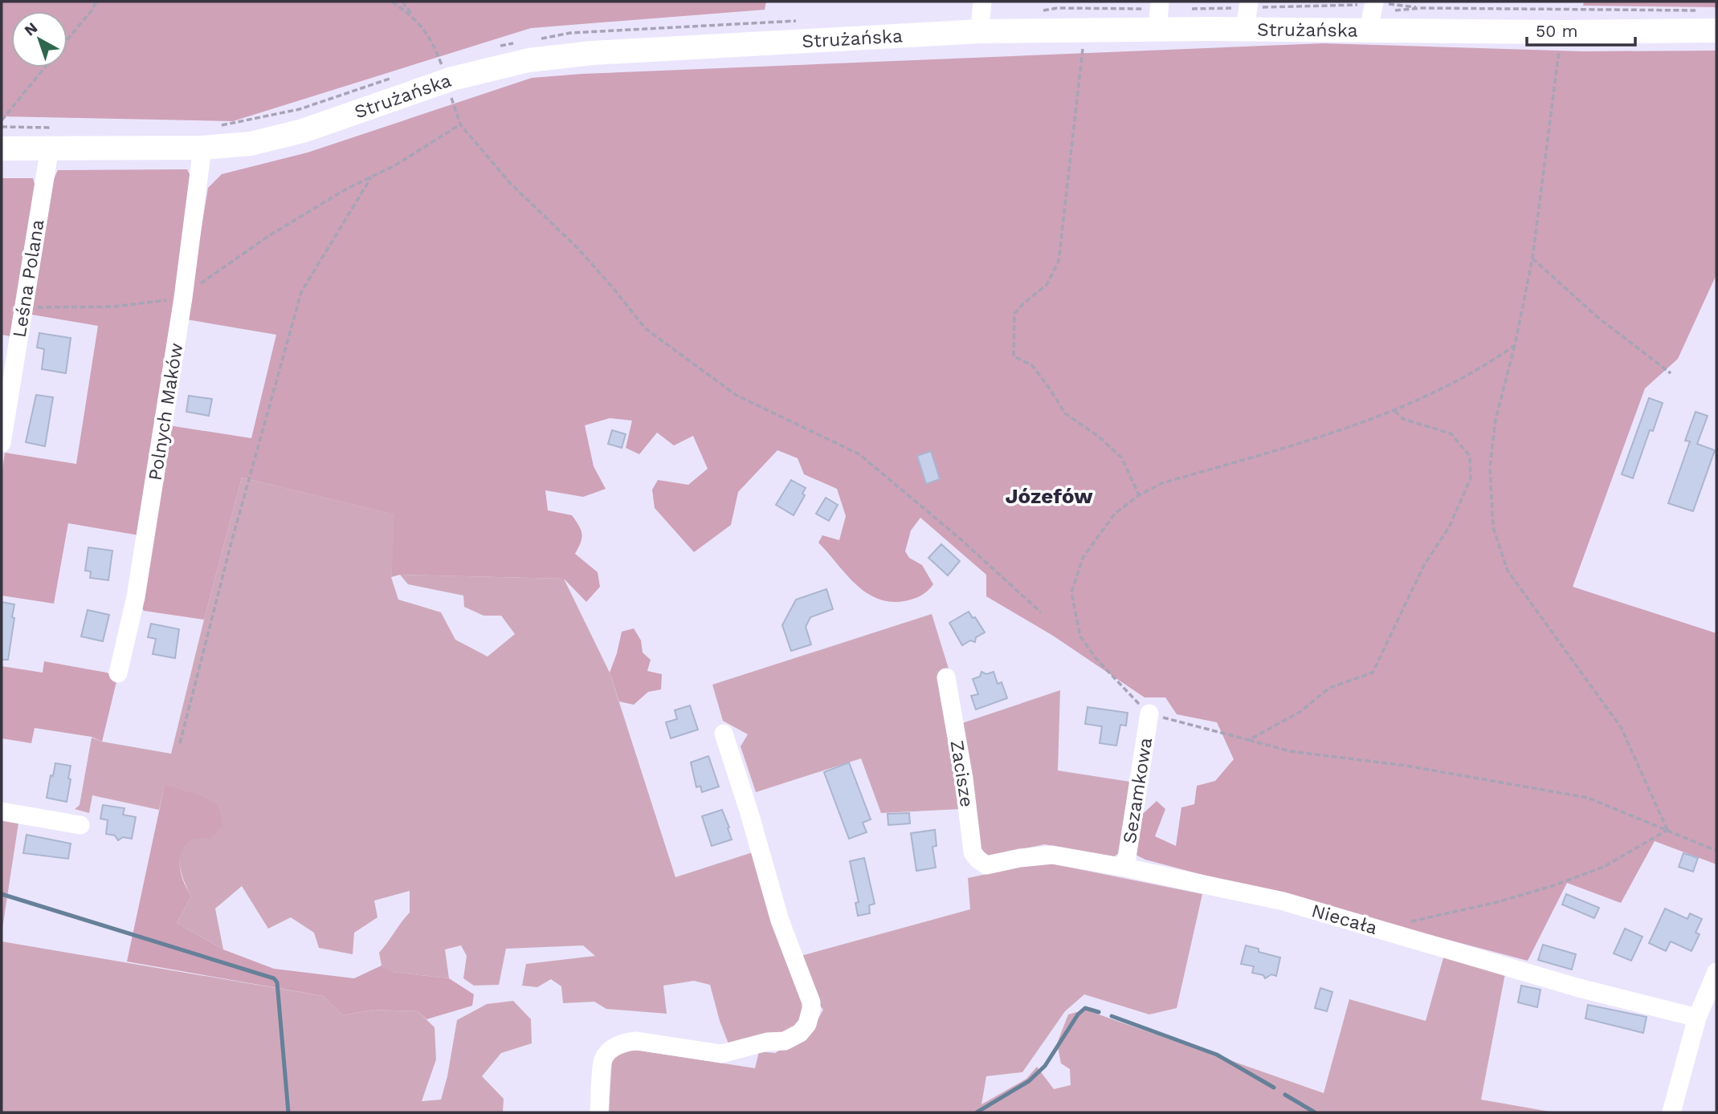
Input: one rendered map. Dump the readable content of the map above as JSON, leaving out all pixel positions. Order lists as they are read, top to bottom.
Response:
{
  "streets": {
    "main road": ["Strużańska"],
    "street": [
      "Leśna Polana",
      "Polnych Maków",
      "Zacisze",
      "Sezamkowa",
      "Niecała"
    ]
  },
  "crossings": [
    ["Strużańska", "Leśna Polana"],
    ["Strużańska", "Polnych Maków"],
    ["Zacisze", "Niecała"],
    ["Sezamkowa", "Niecała"]
  ],
  "districts": ["Józefów"],
  "scale_bar": "50 m",
  "north": "top left"
}
